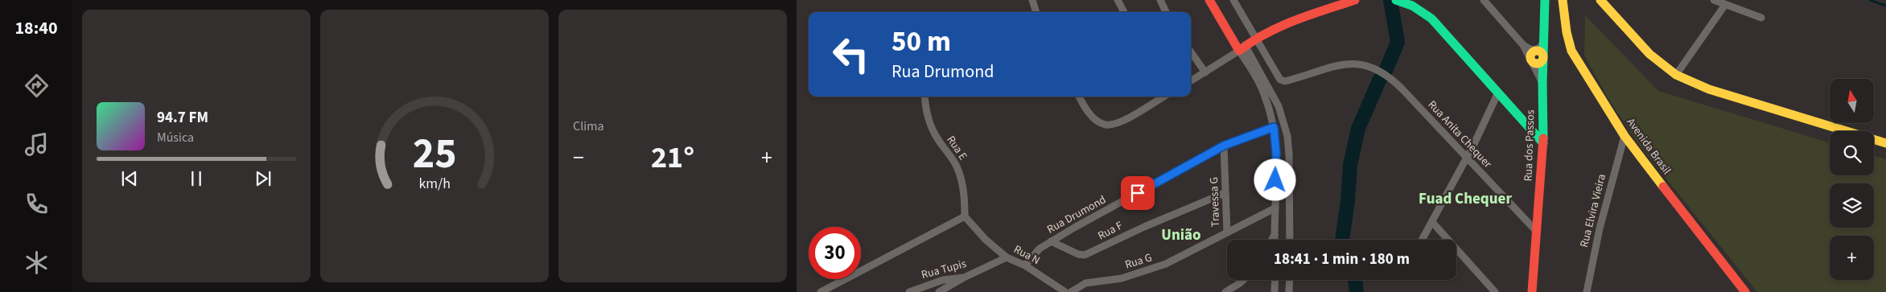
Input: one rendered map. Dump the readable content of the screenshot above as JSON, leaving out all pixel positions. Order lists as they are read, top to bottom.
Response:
{
  "streets": {
    "main road": ["Rua dos Passos", "Avenida Brasil"],
    "street": [
      "Rua Anita Chequer",
      "Rua E",
      "Travessa G",
      "Rua Elvira Vieira",
      "Rua Drumond",
      "Rua F",
      "Rua N",
      "Rua G",
      "Rua Tupis"
    ]
  },
  "crossings": [
    ["Rua Anita Chequer", "Rua dos Passos"],
    ["Avenida Brasil", "Rua Elvira Vieira"],
    ["Rua E", "Rua N"],
    ["Travessa G", "Rua Drumond"],
    ["Travessa G", "Rua F"],
    ["Travessa G", "Rua G"],
    ["Rua Drumond", "Rua F"],
    ["Rua Drumond", "Rua N"],
    ["Rua N", "Rua Tupis"]
  ],
  "districts": ["Fuad Chequer", "União"],
  "north": "top",
  "page": {
    "tabs": "18:40",
    "tile": "Clima",
    "turn": ["50 m", "Rua Drumond"],
    "map_buttons": "+",
    "song": ["94.7 FM", "Música"],
    "heat": ["−", "21°", "+"],
    "limit": "30",
    "trip": "18:41 · 1 min · 180 m",
    "gauge": ["25", "km/h"]
  }
}
